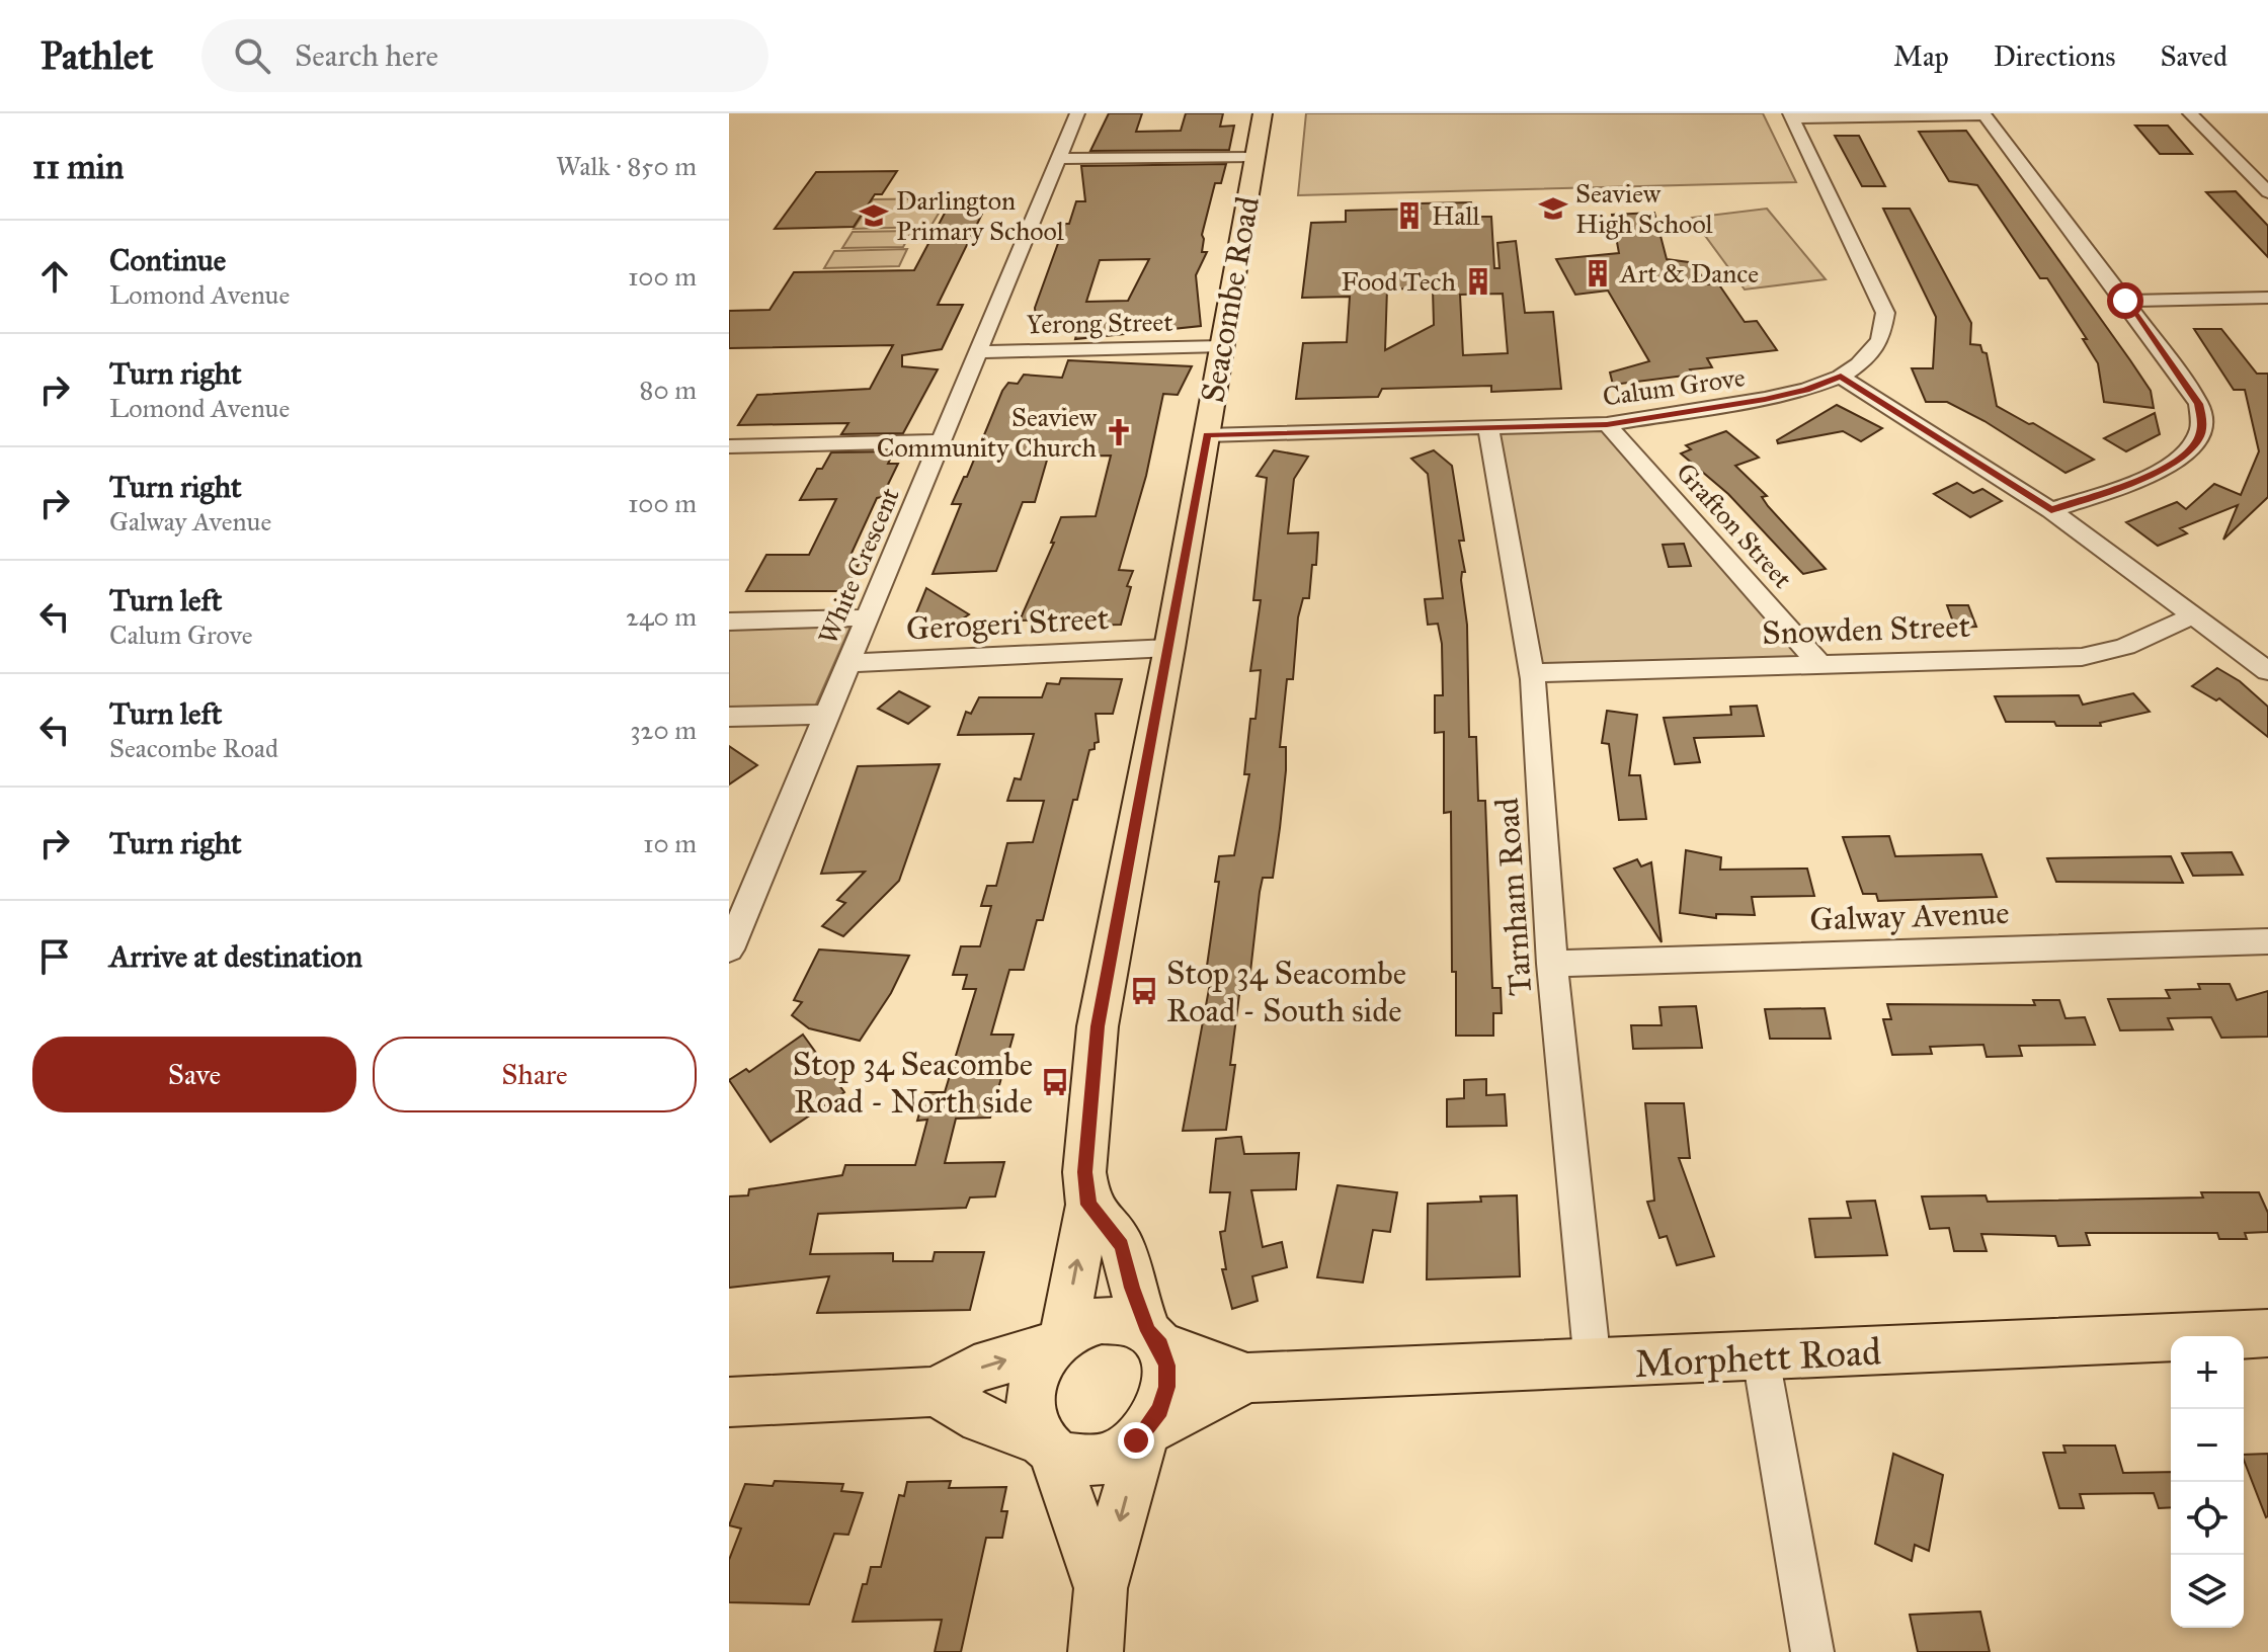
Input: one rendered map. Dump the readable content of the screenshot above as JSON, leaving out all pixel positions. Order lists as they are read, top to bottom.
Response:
{
  "streets": {
    "main road": ["Seacombe Road", "Morphett Road"],
    "street": [
      "Yerong Street",
      "Calum Grove",
      "Grafton Street",
      "White Crescent",
      "Gerogeri Street",
      "Snowden Street",
      "Tarnham Road",
      "Galway Avenue"
    ]
  },
  "crossings": [
    ["Seacombe Road", "Yerong Street"],
    ["Seacombe Road", "Calum Grove"],
    ["Seacombe Road", "Gerogeri Street"],
    ["Seacombe Road", "Morphett Road"],
    ["Yerong Street", "White Crescent"],
    ["Calum Grove", "Grafton Street"],
    ["Calum Grove", "Tarnham Road"],
    ["Grafton Street", "Snowden Street"],
    ["White Crescent", "Gerogeri Street"],
    ["Snowden Street", "Tarnham Road"],
    ["Tarnham Road", "Galway Avenue"],
    ["Tarnham Road", "Morphett Road"]
  ],
  "places": {
    "school or university": ["Seaview High School", "Darlington Primary School"],
    "building": ["Hall", "Art & Dance", "Food Tech"],
    "church": ["Seaview Community Church"],
    "bus stop": ["Stop 34 Seacombe Road - South side", "Stop 34 Seacombe Road - North side"]
  },
  "page": {
    "header": "Pathlet",
    "search": "Search here",
    "nav": ["Map", "Directions", "Saved"],
    "heading": ["11 min", "Walk · 850 m"],
    "list": [
      ["Continue", "Lomond Avenue", "100 m"],
      ["Turn right", "Lomond Avenue", "80 m"],
      ["Turn right", "Galway Avenue", "100 m"],
      ["Turn left", "Calum Grove", "240 m"],
      ["Turn left", "Seacombe Road", "320 m"],
      ["Turn right", "10 m"],
      "Arrive at destination"
    ],
    "buttons": ["Save", "Share"],
    "map_buttons": ["+", "−"]
  }
}
